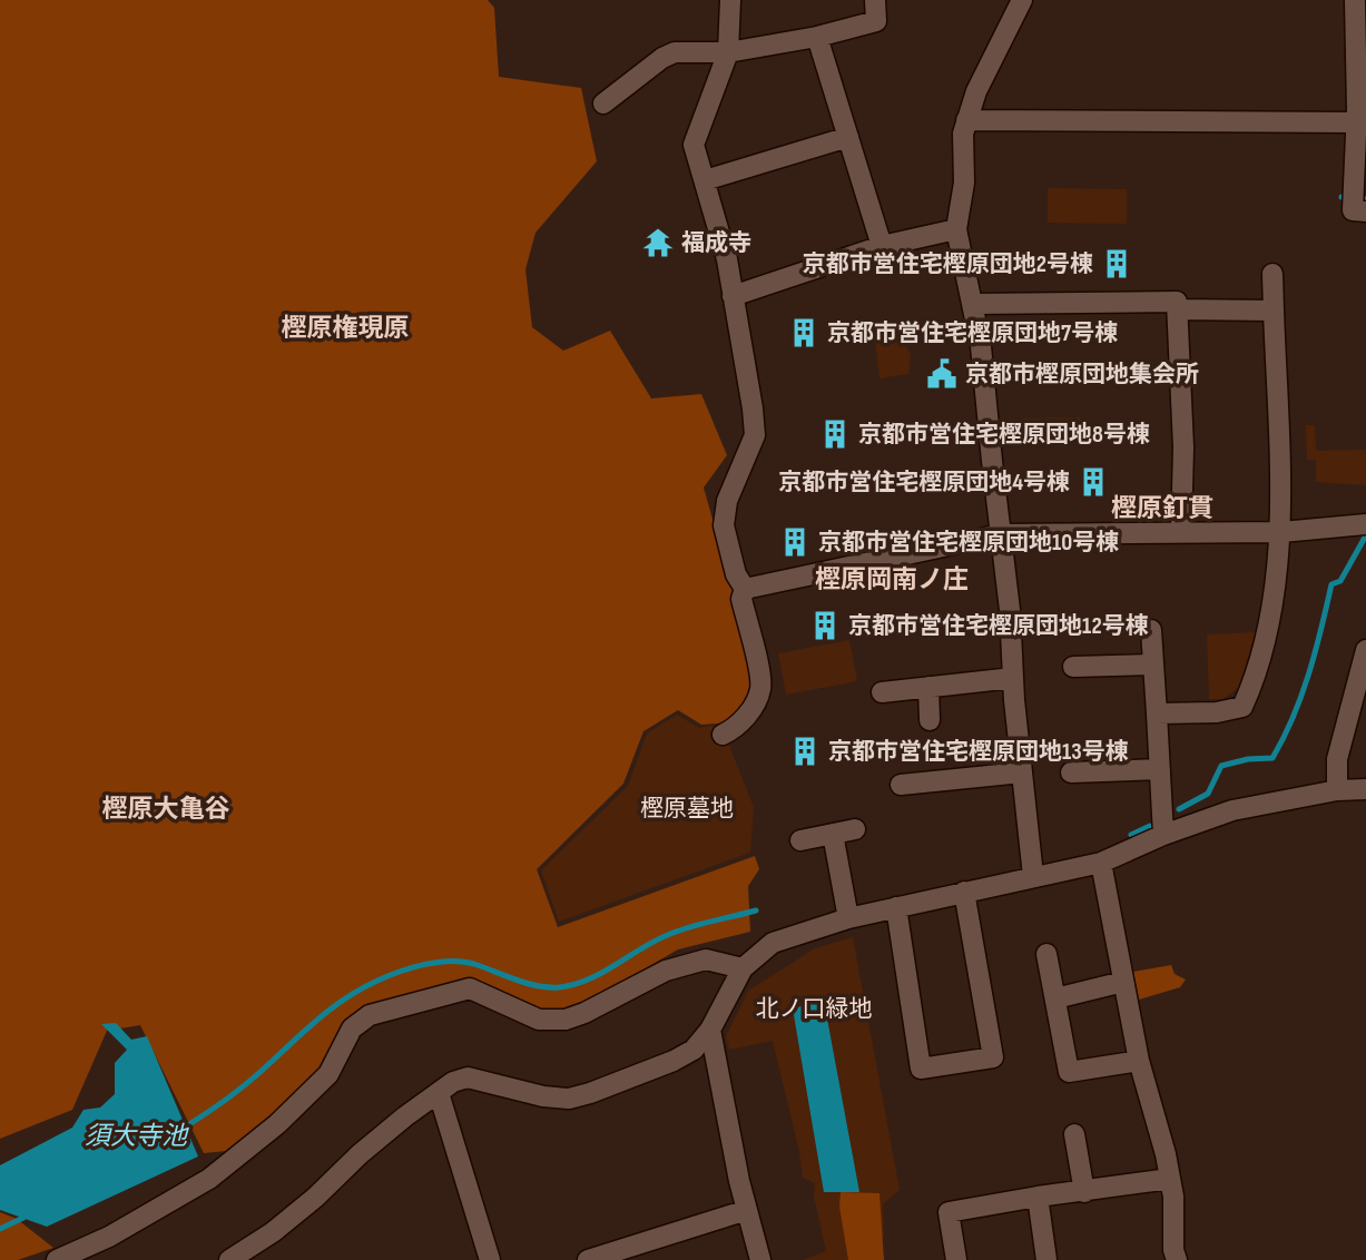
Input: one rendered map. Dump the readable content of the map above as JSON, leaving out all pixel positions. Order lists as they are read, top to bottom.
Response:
{
  "districts": [
    "樫原権現原",
    "樫原釘貫",
    "樫原岡南ノ庄",
    "樫原大亀谷"
  ],
  "water": ["須大寺池"],
  "parks": ["樫原墓地", "北ノ口緑地"],
  "places": {
    "temple": ["福成寺"],
    "building": [
      "京都市営住宅樫原団地2号棟",
      "京都市営住宅樫原団地7号棟",
      "京都市営住宅樫原団地8号棟",
      "京都市営住宅樫原団地4号棟",
      "京都市営住宅樫原団地10号棟",
      "京都市営住宅樫原団地12号棟",
      "京都市営住宅樫原団地13号棟"
    ],
    "public building": ["京都市樫原団地集会所"]
  }
}
